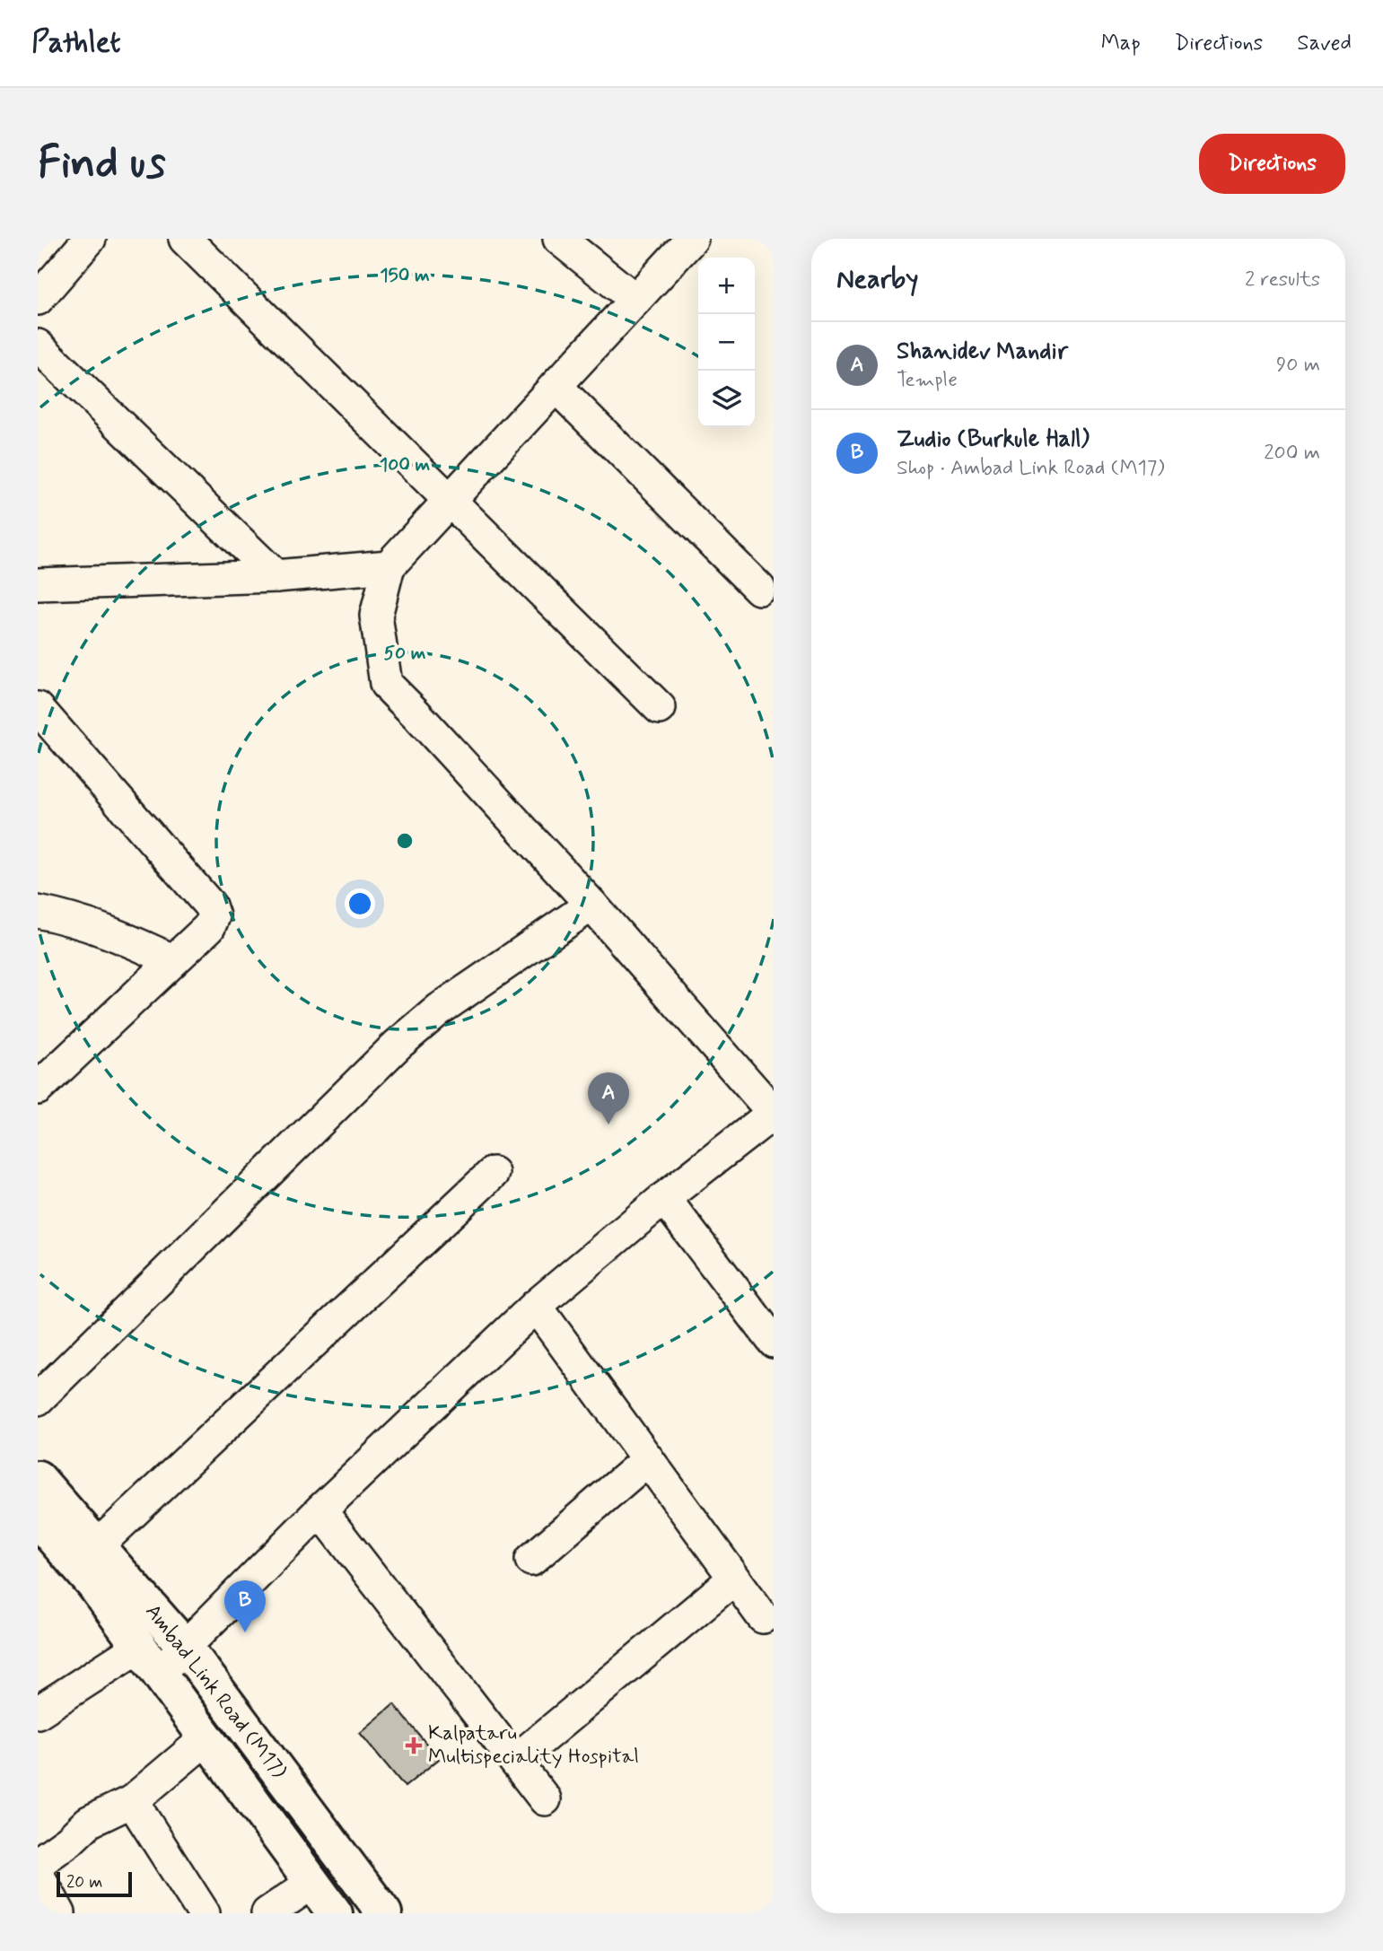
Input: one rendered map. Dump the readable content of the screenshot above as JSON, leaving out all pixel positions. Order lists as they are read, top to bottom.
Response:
{
  "streets": {
    "main road": ["Ambad Link Road (M17)"]
  },
  "places": {
    "health": ["Kalpataru Multispeciality Hospital"]
  },
  "scale_bar": "20 m",
  "page": {
    "header": "Pathlet",
    "nav": ["Map", "Directions", "Saved"],
    "buttons": "Directions",
    "title": "Find us",
    "heading": ["Nearby", "2 results"],
    "map_buttons": ["+", "−"],
    "list": [
      {
        "mark": "A",
        "name": "Shanidev Mandir",
        "note": "Temple",
        "value": "90 m"
      },
      {
        "mark": "B",
        "name": "Zudio (Burkule Hall)",
        "note": "Shop · Ambad Link Road (M17)",
        "value": "200 m"
      }
    ],
    "pins": ["A", "B"],
    "scale": "20 m"
  },
  "rings": ["150 m", "100 m", "50 m"]
}
